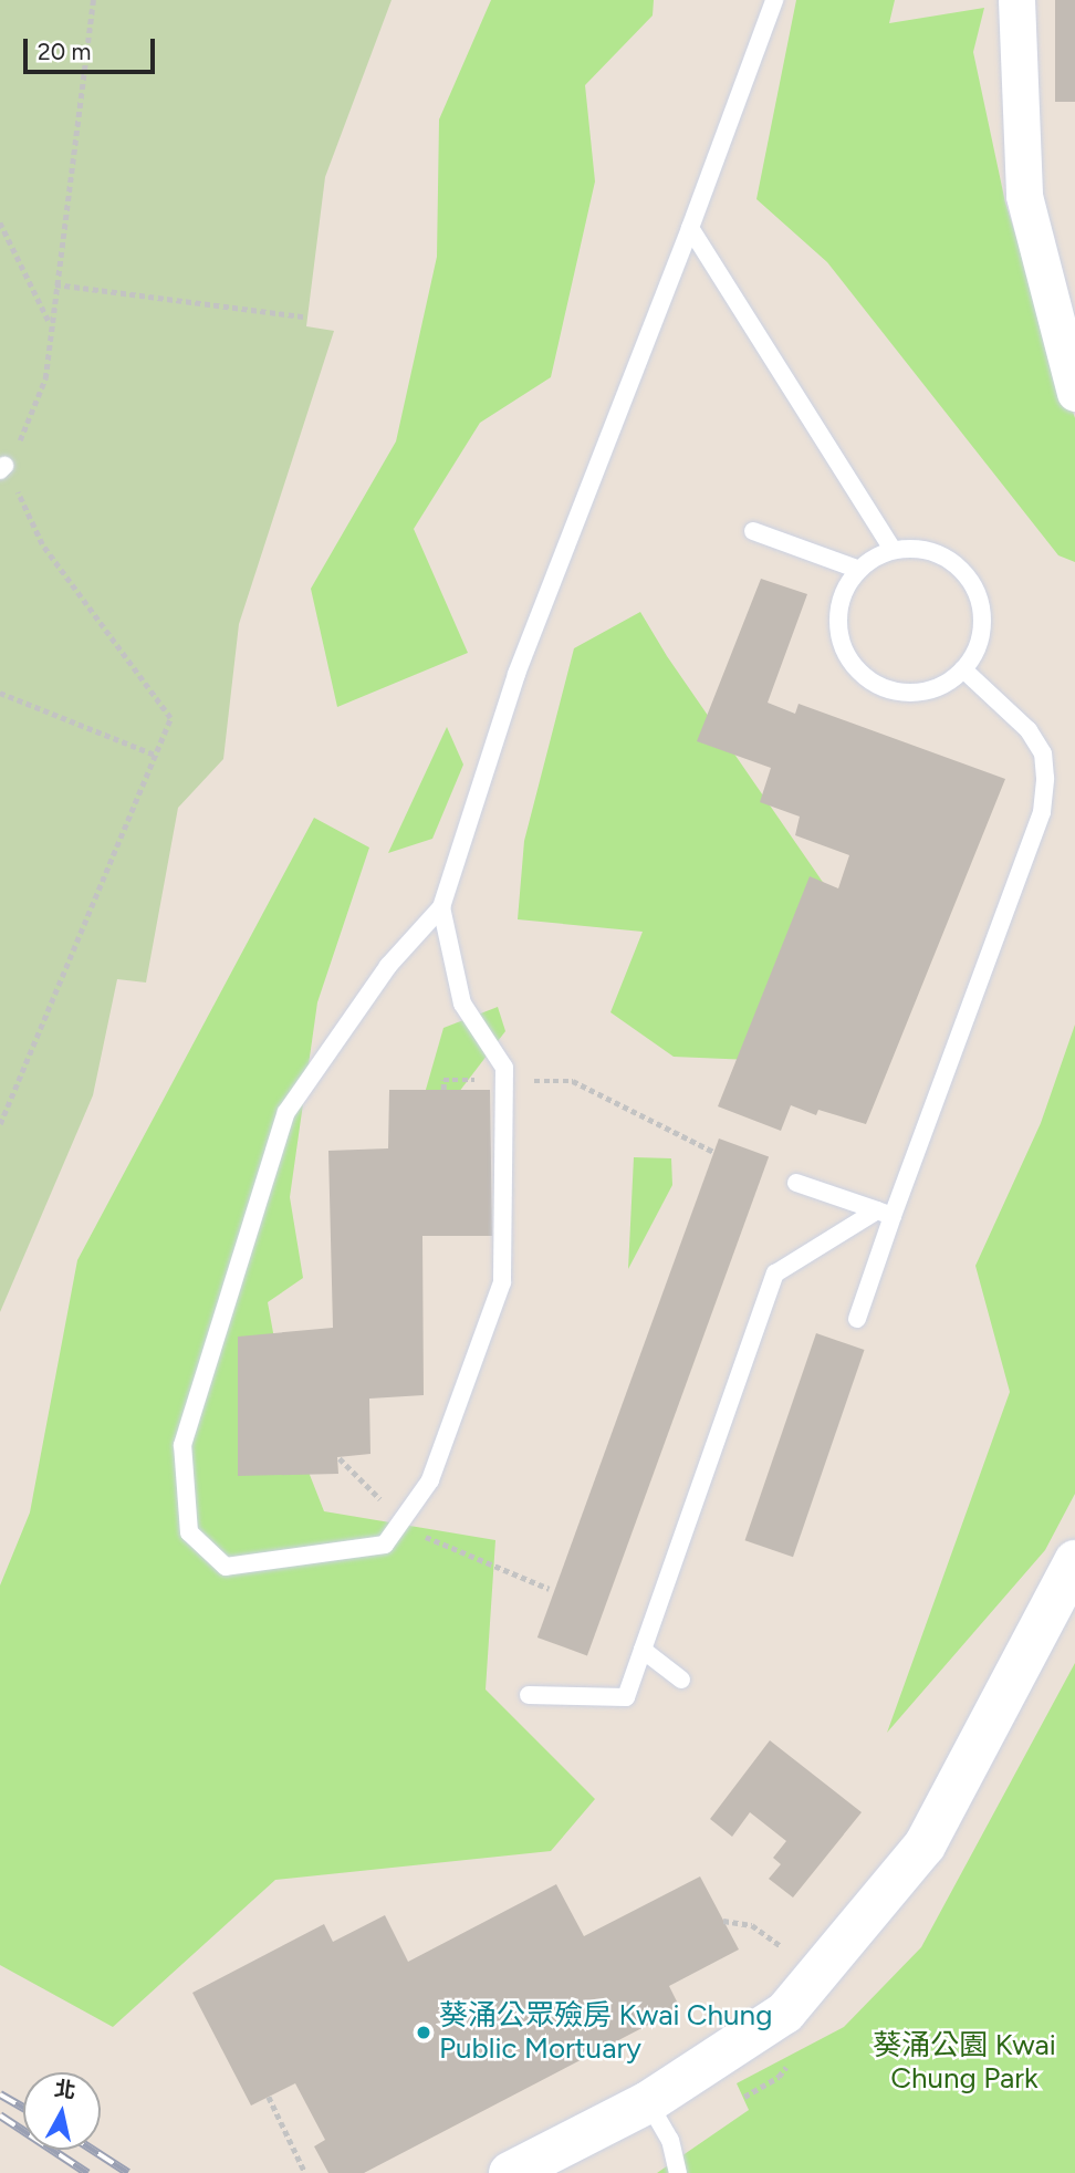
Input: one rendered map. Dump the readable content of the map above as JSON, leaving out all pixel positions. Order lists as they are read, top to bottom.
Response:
{
  "parks": ["葵涌公園 Kwai Chung Park"],
  "places": ["葵涌公眾殮房 Kwai Chung Public Mortuary"],
  "scale_bar": "20 m",
  "north": "top"
}
